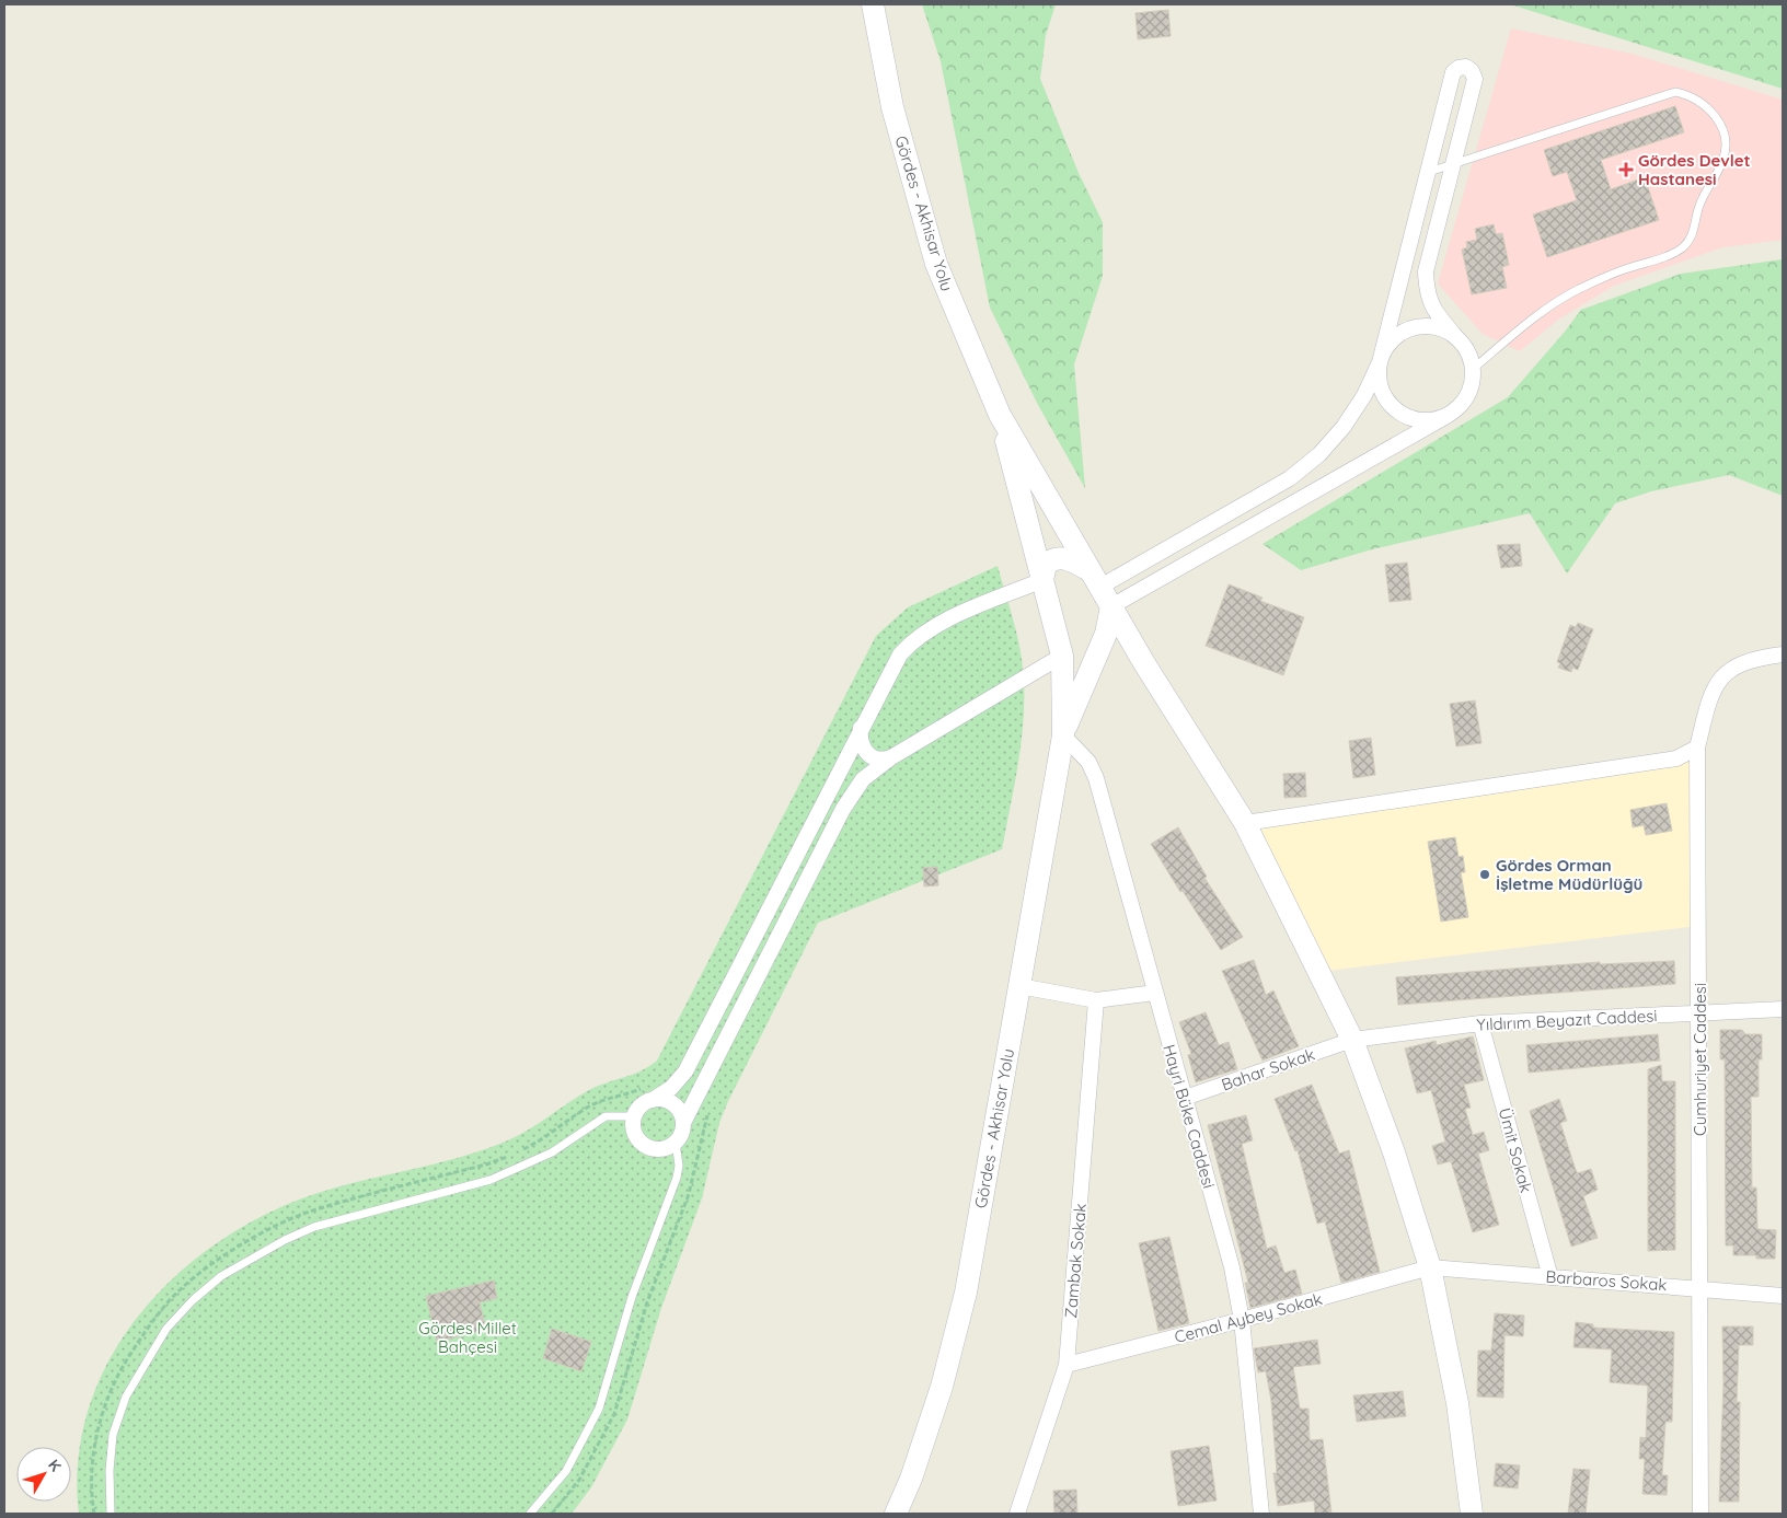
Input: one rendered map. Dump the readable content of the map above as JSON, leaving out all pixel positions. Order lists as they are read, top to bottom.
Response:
{
  "streets": {
    "main road": ["Gördes - Akhisar Yolu"],
    "street": [
      "Yıldırım Beyazıt Caddesi",
      "Cumhuriyet Caddesi",
      "Bahar Sokak",
      "Hayri Büke Caddesi",
      "Ümit Sokak",
      "Zambak Sokak",
      "Barbaros Sokak",
      "Cemal Aybey Sokak"
    ]
  },
  "crossings": [
    ["Gördes - Akhisar Yolu", "Yıldırım Beyazıt Caddesi"],
    ["Gördes - Akhisar Yolu", "Bahar Sokak"],
    ["Gördes - Akhisar Yolu", "Hayri Büke Caddesi"],
    ["Gördes - Akhisar Yolu", "Barbaros Sokak"],
    ["Gördes - Akhisar Yolu", "Cemal Aybey Sokak"],
    ["Yıldırım Beyazıt Caddesi", "Cumhuriyet Caddesi"],
    ["Yıldırım Beyazıt Caddesi", "Bahar Sokak"],
    ["Yıldırım Beyazıt Caddesi", "Ümit Sokak"],
    ["Cumhuriyet Caddesi", "Barbaros Sokak"],
    ["Bahar Sokak", "Hayri Büke Caddesi"],
    ["Hayri Büke Caddesi", "Cemal Aybey Sokak"],
    ["Ümit Sokak", "Barbaros Sokak"],
    ["Zambak Sokak", "Cemal Aybey Sokak"],
    ["Barbaros Sokak", "Cemal Aybey Sokak"]
  ],
  "parks": ["Gördes Millet Bahçesi"],
  "places": {
    "health": ["Gördes Devlet Hastanesi"],
    "other": ["Gördes Orman İşletme Müdürlüğü"]
  },
  "north": "top right"
}
